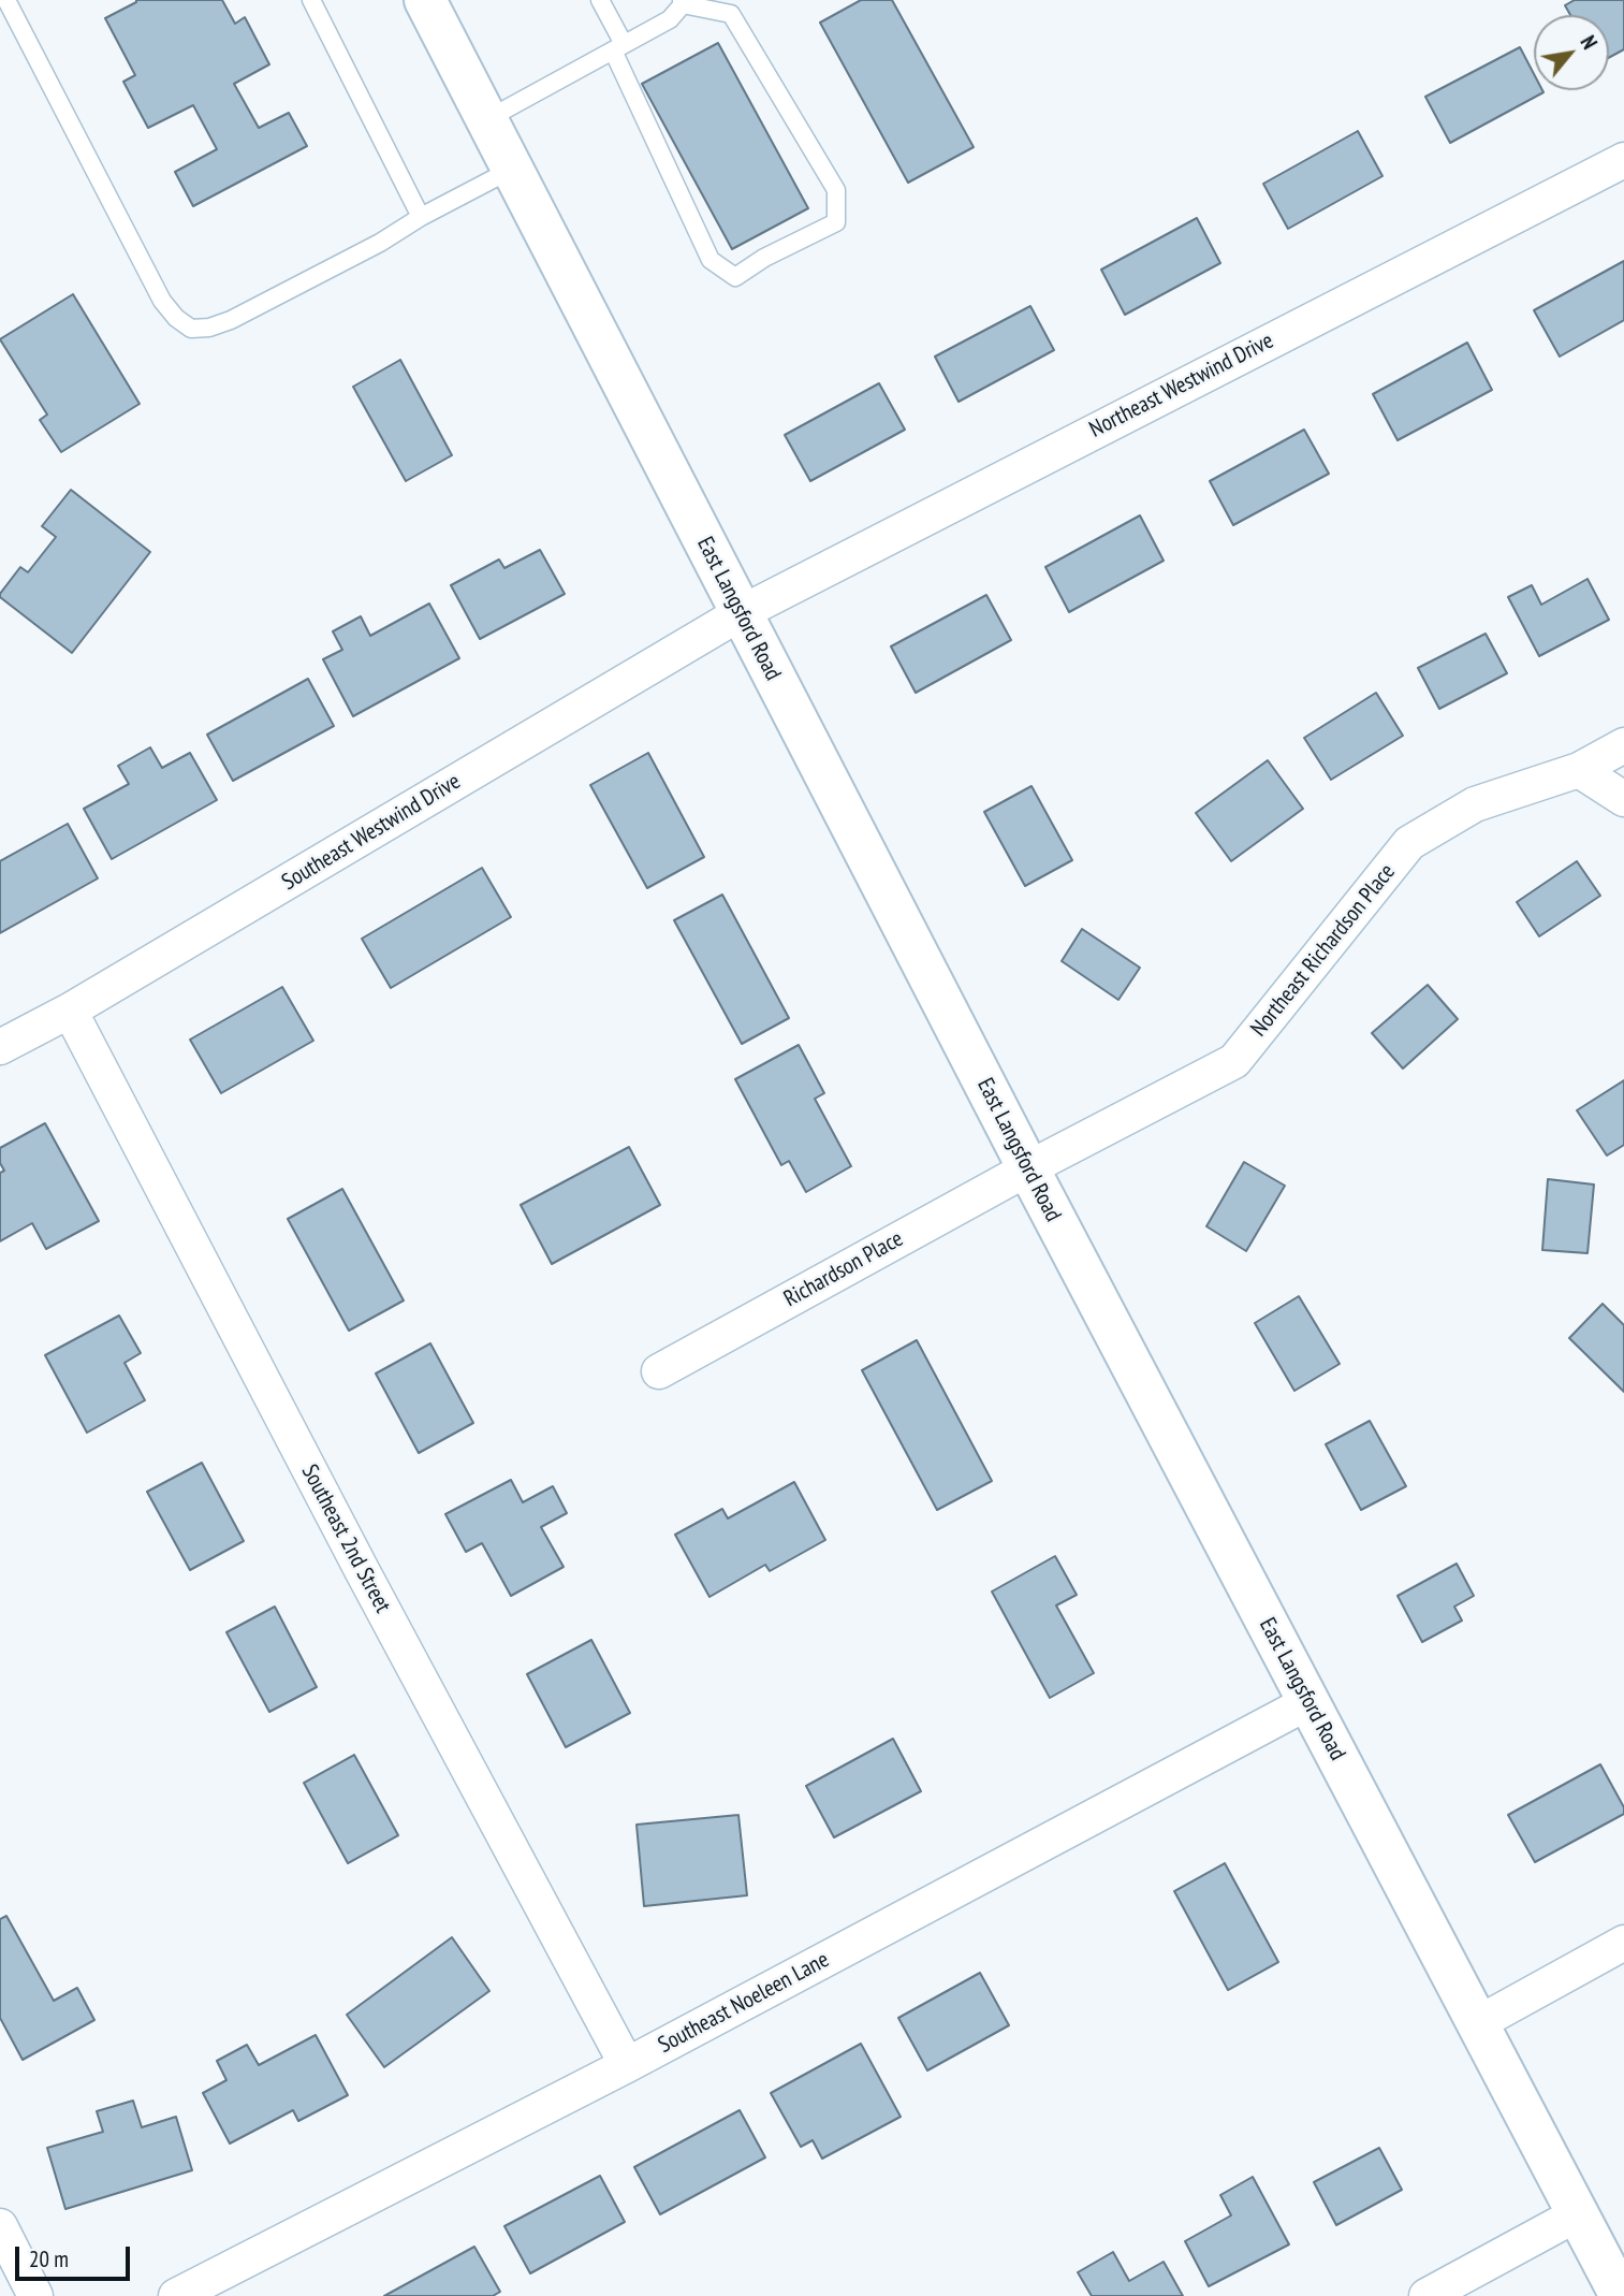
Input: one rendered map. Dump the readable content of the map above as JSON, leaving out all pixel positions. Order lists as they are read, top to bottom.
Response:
{
  "streets": {
    "street": [
      "Northeast Westwind Drive",
      "East Langsford Road",
      "Southeast Westwind Drive",
      "Northeast Richardson Place",
      "Richardson Place",
      "Southeast 2nd Street",
      "Southeast Noeleen Lane"
    ]
  },
  "crossings": [
    ["Northeast Westwind Drive", "East Langsford Road"],
    ["Northeast Westwind Drive", "Southeast Westwind Drive"],
    ["East Langsford Road", "Southeast Westwind Drive"],
    ["East Langsford Road", "Northeast Richardson Place"],
    ["East Langsford Road", "Richardson Place"],
    ["East Langsford Road", "Southeast Noeleen Lane"],
    ["Southeast Westwind Drive", "Southeast 2nd Street"],
    ["Northeast Richardson Place", "Richardson Place"],
    ["Southeast 2nd Street", "Southeast Noeleen Lane"]
  ],
  "scale_bar": "20 m",
  "north": "top right"
}
